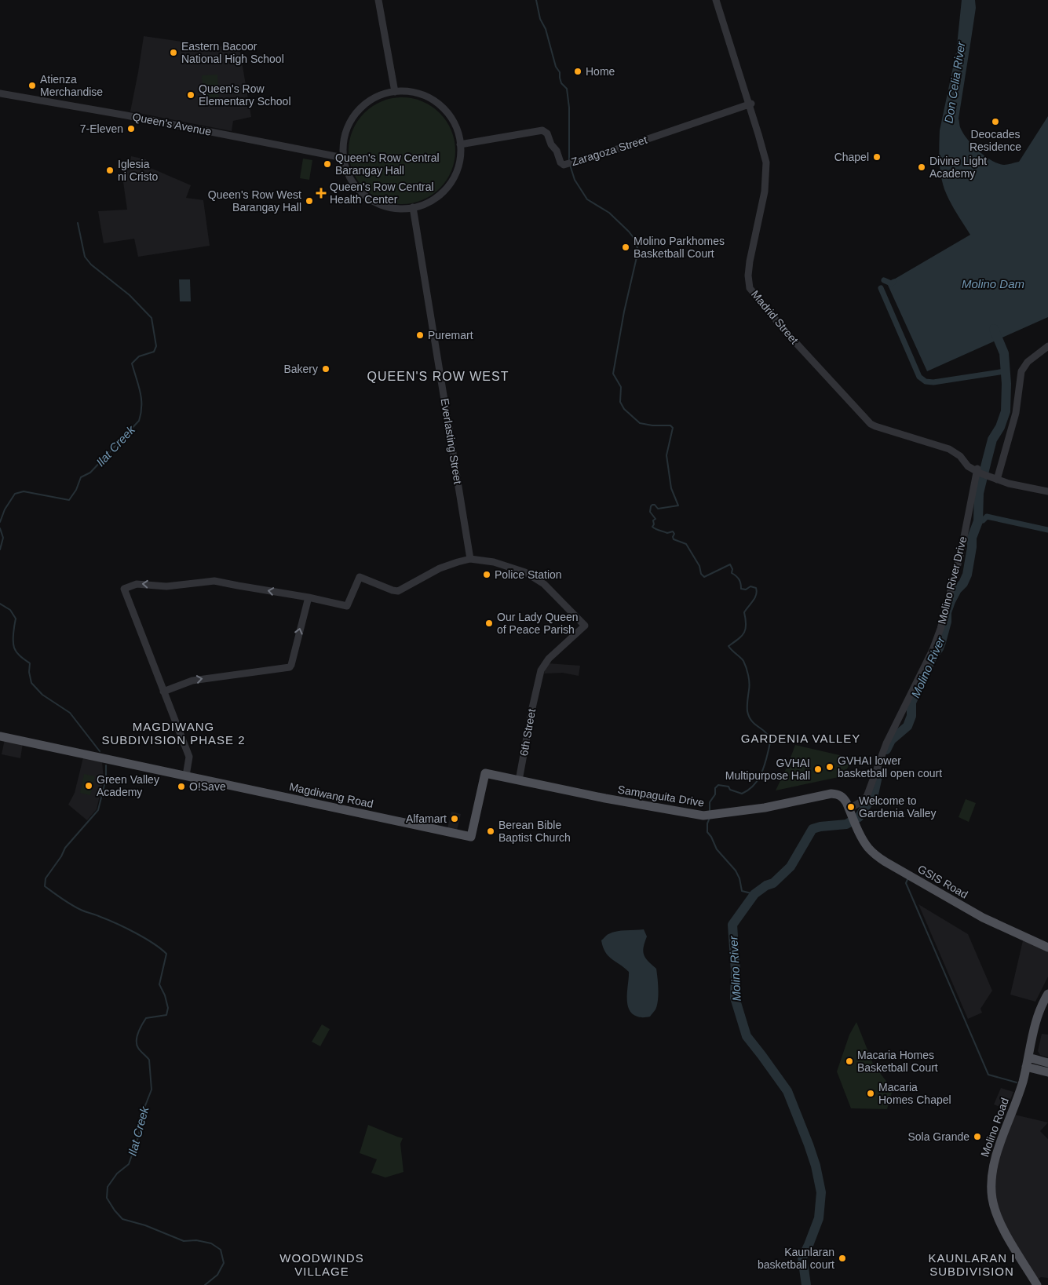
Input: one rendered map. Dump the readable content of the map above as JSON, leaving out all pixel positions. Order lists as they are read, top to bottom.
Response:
{
  "streets": {
    "main road": [
      "Magdiwang Road",
      "Sampaguita Drive",
      "GSIS Road",
      "Molino Road"
    ],
    "street": [
      "Queen's Avenue",
      "Zaragoza Street",
      "Madrid Street",
      "Everlasting Street",
      "Molino River Drive",
      "6th Street"
    ]
  },
  "crossings": [
    ["Queen's Avenue", "Zaragoza Street"],
    ["Queen's Avenue", "Everlasting Street"],
    ["Zaragoza Street", "Madrid Street"],
    ["Zaragoza Street", "Everlasting Street"],
    ["Madrid Street", "Molino River Drive"],
    ["Everlasting Street", "6th Street"],
    ["Molino River Drive", "Sampaguita Drive"],
    ["Molino River Drive", "GSIS Road"],
    ["6th Street", "Sampaguita Drive"],
    ["Magdiwang Road", "Sampaguita Drive"],
    ["Sampaguita Drive", "GSIS Road"]
  ],
  "districts": [
    "QUEEN'S ROW WEST",
    "MAGDIWANG SUBDIVISION PHASE 2",
    "GARDENIA VALLEY",
    "WOODWINDS VILLAGE",
    "KAUNLARAN I SUBDIVISION"
  ],
  "water": [
    "Don Celia River",
    "Molino Dam",
    "Ilat Creek",
    "Molino River"
  ],
  "places": {
    "other": [
      "Eastern Bacoor National High School",
      "Home",
      "Atienza Merchandise",
      "Queen's Row Elementary School",
      "Deocades Residence",
      "7-Eleven",
      "Chapel",
      "Queen's Row Central Barangay Hall",
      "Divine Light Academy",
      "Iglesia ni Cristo",
      "Queen's Row West Barangay Hall",
      "Molino Parkhomes Basketball Court",
      "Puremart",
      "Bakery",
      "Police Station",
      "Our Lady Queen of Peace Parish",
      "GVHAI lower basketball open court",
      "GVHAI Multipurpose Hall",
      "Green Valley Academy",
      "O!Save",
      "Welcome to Gardenia Valley",
      "Alfamart",
      "Berean Bible Baptist Church",
      "Macaria Homes Basketball Court",
      "Macaria Homes Chapel",
      "Sola Grande",
      "Kaunlaran basketball court"
    ],
    "health": ["Queen's Row Central Health Center"]
  }
}
